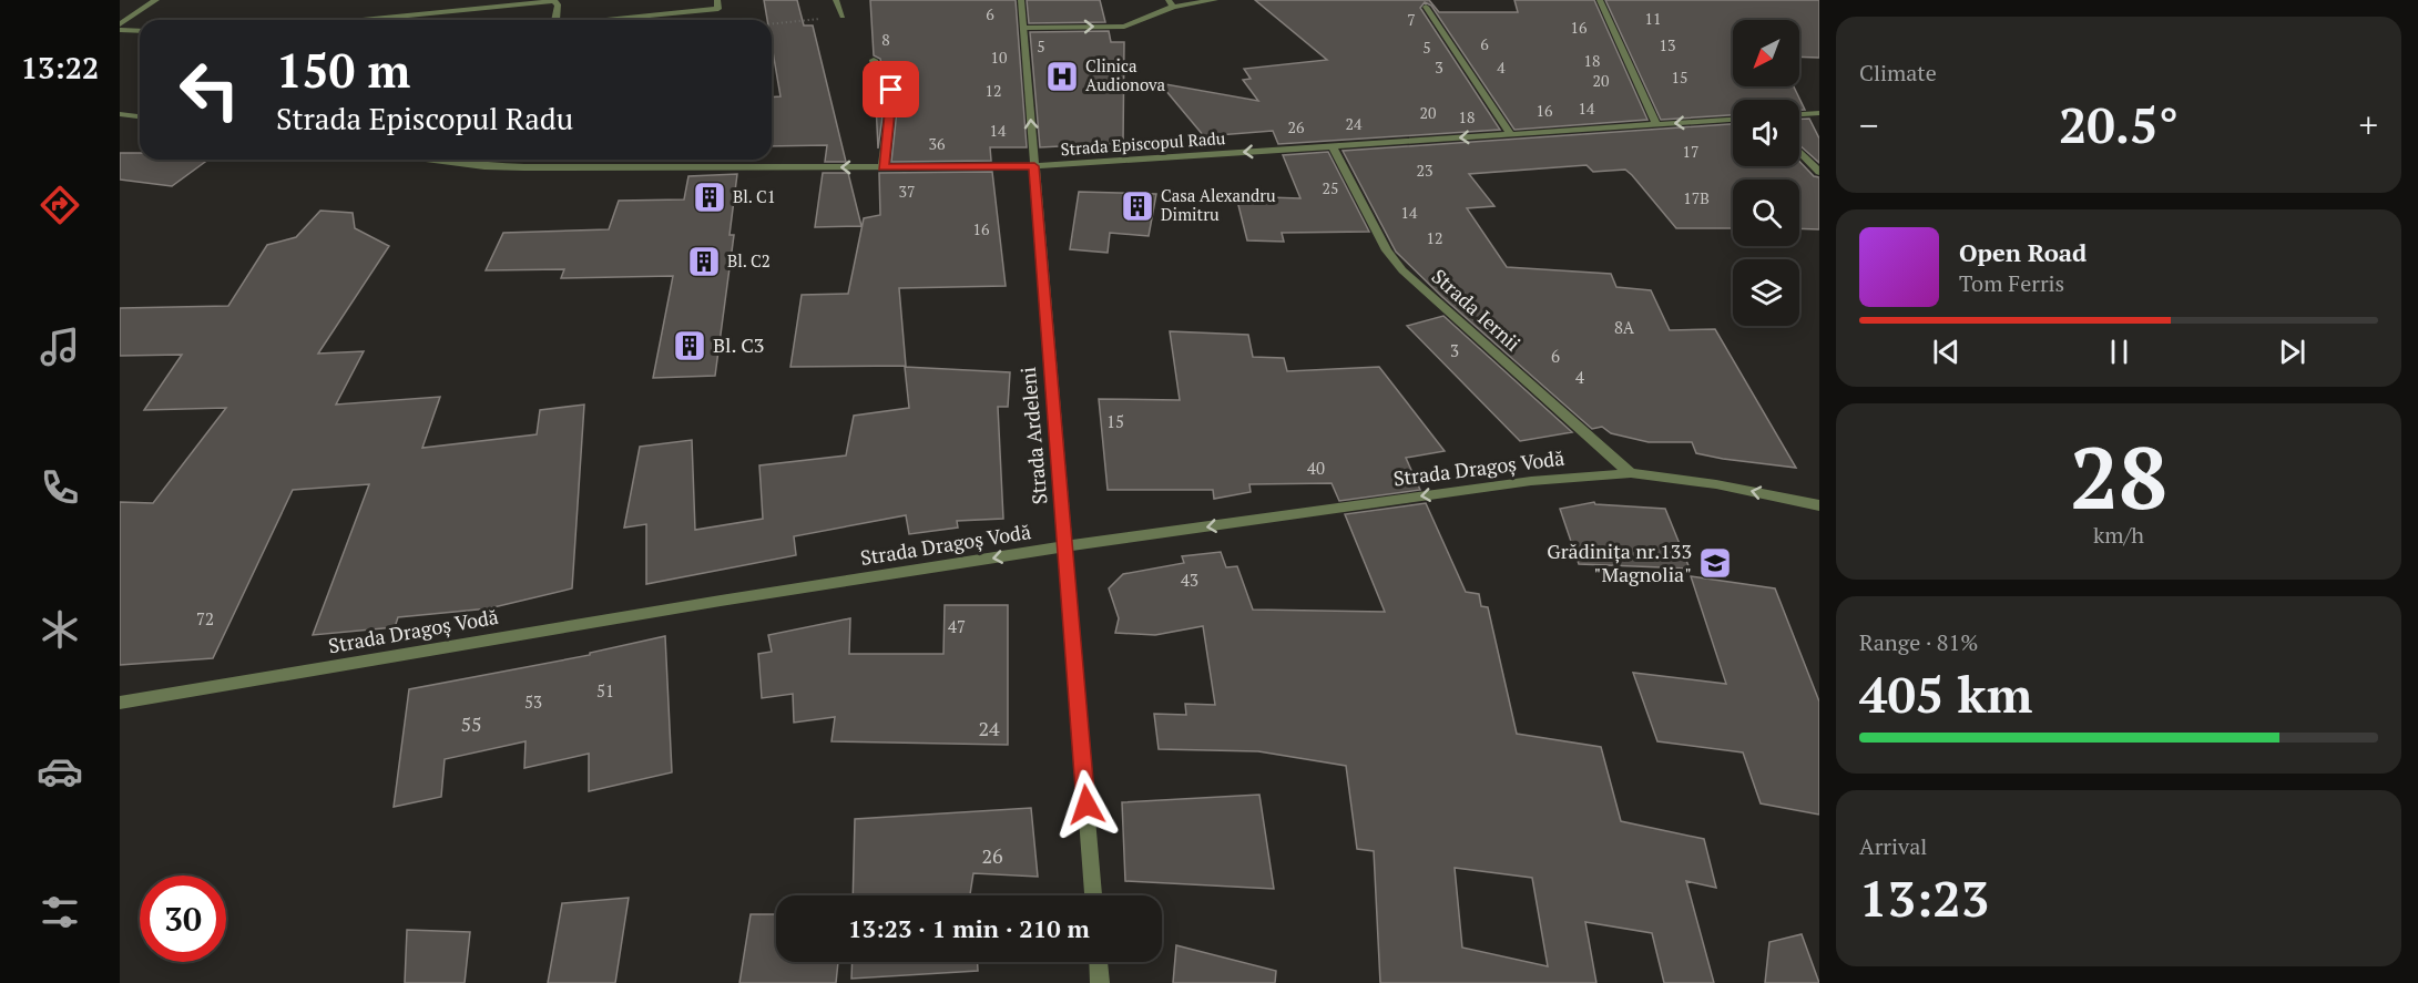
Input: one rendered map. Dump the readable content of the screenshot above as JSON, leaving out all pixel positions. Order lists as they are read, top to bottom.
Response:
{
  "streets": {
    "street": [
      "Strada Episcopul Radu",
      "Strada Iernii",
      "Strada Ardeleni",
      "Strada Dragoș Vodă"
    ]
  },
  "crossings": [
    ["Strada Episcopul Radu", "Strada Iernii"],
    ["Strada Episcopul Radu", "Strada Ardeleni"],
    ["Strada Iernii", "Strada Dragoș Vodă"],
    ["Strada Ardeleni", "Strada Dragoș Vodă"]
  ],
  "one_way": ["Strada Episcopul Radu", "Strada Dragoș Vodă"],
  "places": {
    "hospital": ["Clinica Audionova"],
    "building": [
      "Bl. C1",
      "Casa Alexandru Dimitru",
      "Bl. C2",
      "Bl. C3"
    ],
    "school or university": ["Grădinița nr.133 \"Magnolia\""]
  },
  "house_numbers": [
    "6",
    "11",
    "7",
    "16",
    "8",
    "6",
    "13",
    "5",
    "5",
    "10",
    "18",
    "3",
    "4",
    "15",
    "20",
    "12",
    "14",
    "16",
    "20",
    "18",
    "24",
    "26",
    "14",
    "36",
    "17",
    "23",
    "25",
    "37",
    "17B",
    "14",
    "16",
    "12",
    "8A",
    "3",
    "6",
    "4",
    "15",
    "40",
    "43",
    "72",
    "47",
    "51",
    "53",
    "55",
    "24",
    "26"
  ],
  "north": "bottom left",
  "page": {
    "tabs": "13:22",
    "tile": [
      "Climate",
      ["28", "km/h"],
      ["Range · 81%", "405 km"],
      ["Arrival", "13:23"]
    ],
    "turn": ["150 m", "Strada Episcopul Radu"],
    "heat": ["−", "20.5°", "+"],
    "song": ["Open Road", "Tom Ferris"],
    "limit": "30",
    "trip": "13:23 · 1 min · 210 m"
  }
}
